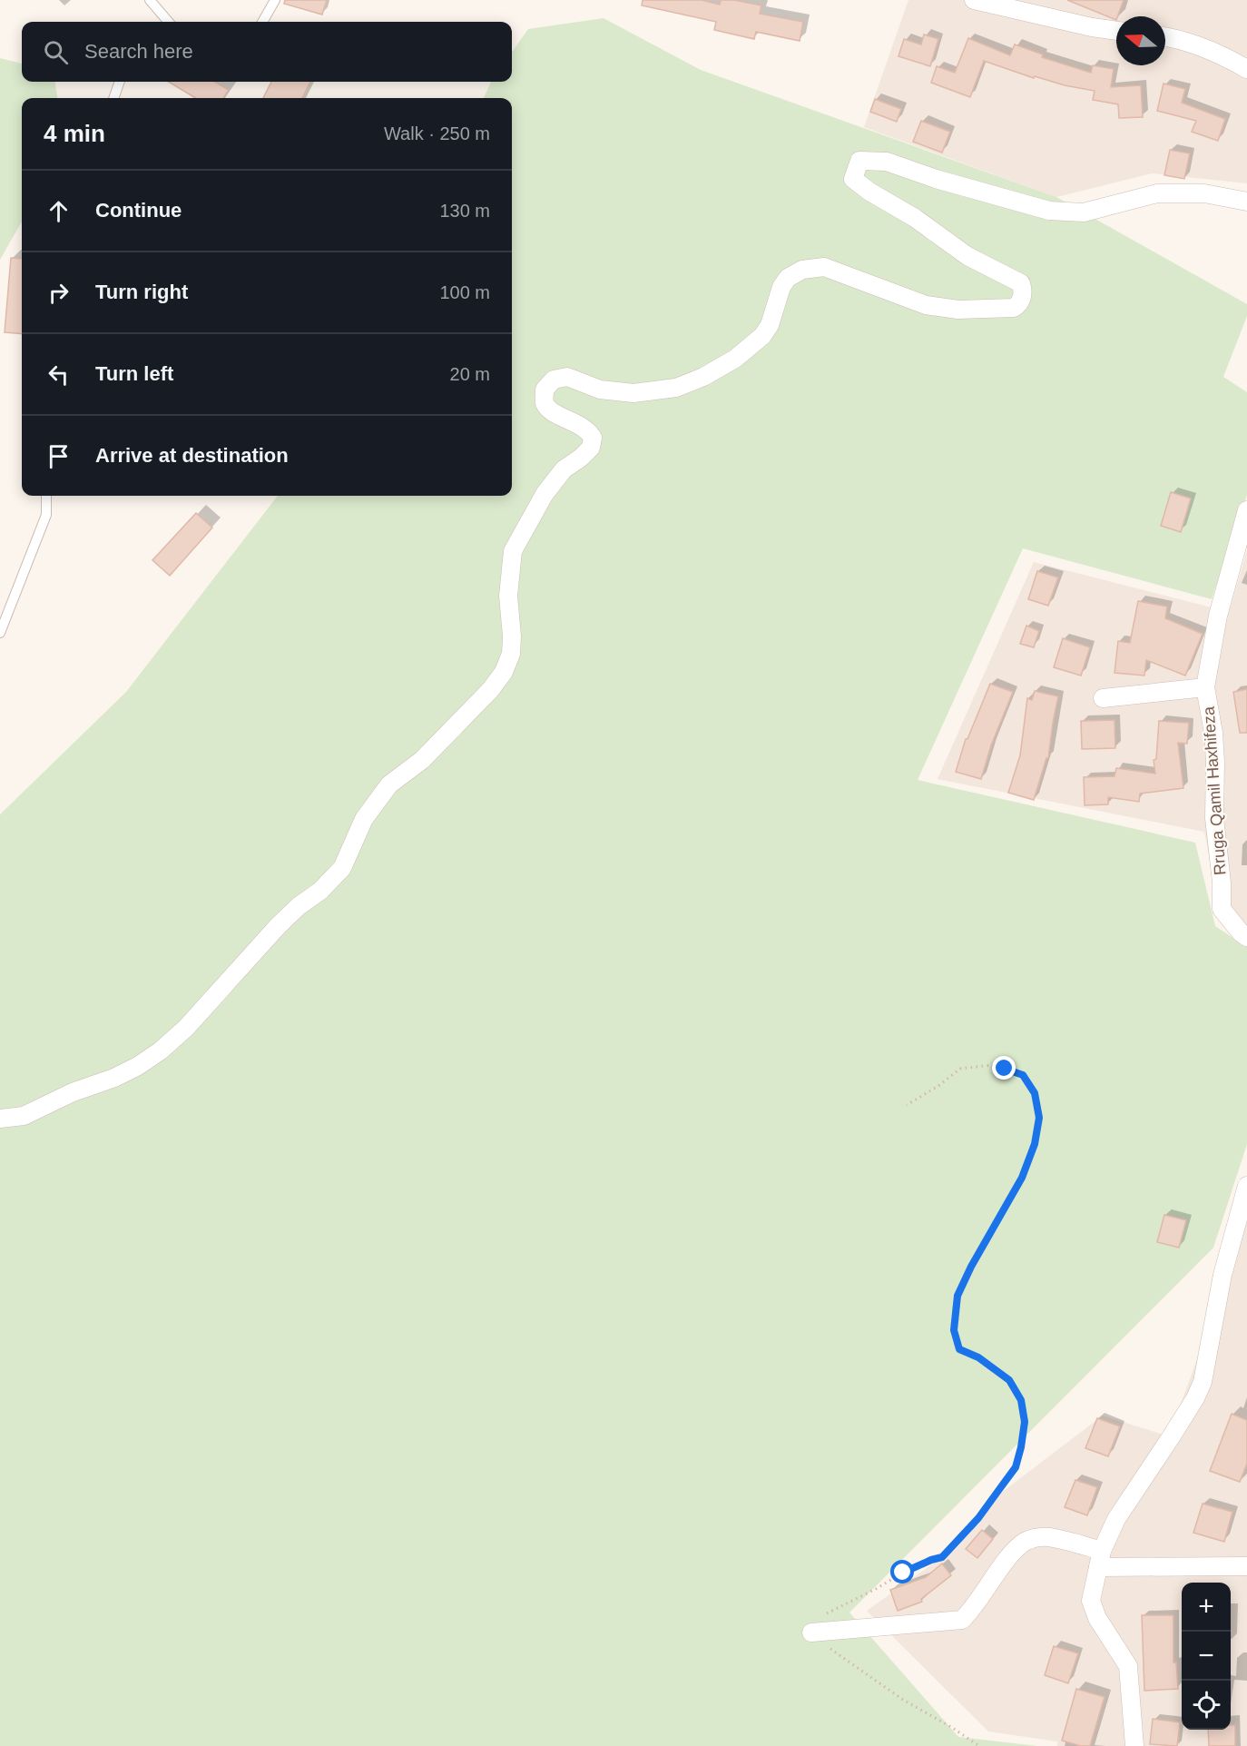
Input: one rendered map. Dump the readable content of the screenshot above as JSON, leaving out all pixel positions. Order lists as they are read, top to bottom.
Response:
{
  "streets": {
    "street": ["Rruga Qamil Haxhifeza"]
  },
  "north": "left",
  "page": {
    "search": "Search here",
    "heading": ["4 min", "Walk · 250 m"],
    "list": [
      ["Continue", "130 m"],
      ["Turn right", "100 m"],
      ["Turn left", "20 m"],
      "Arrive at destination"
    ],
    "map_buttons": ["+", "−"]
  }
}
